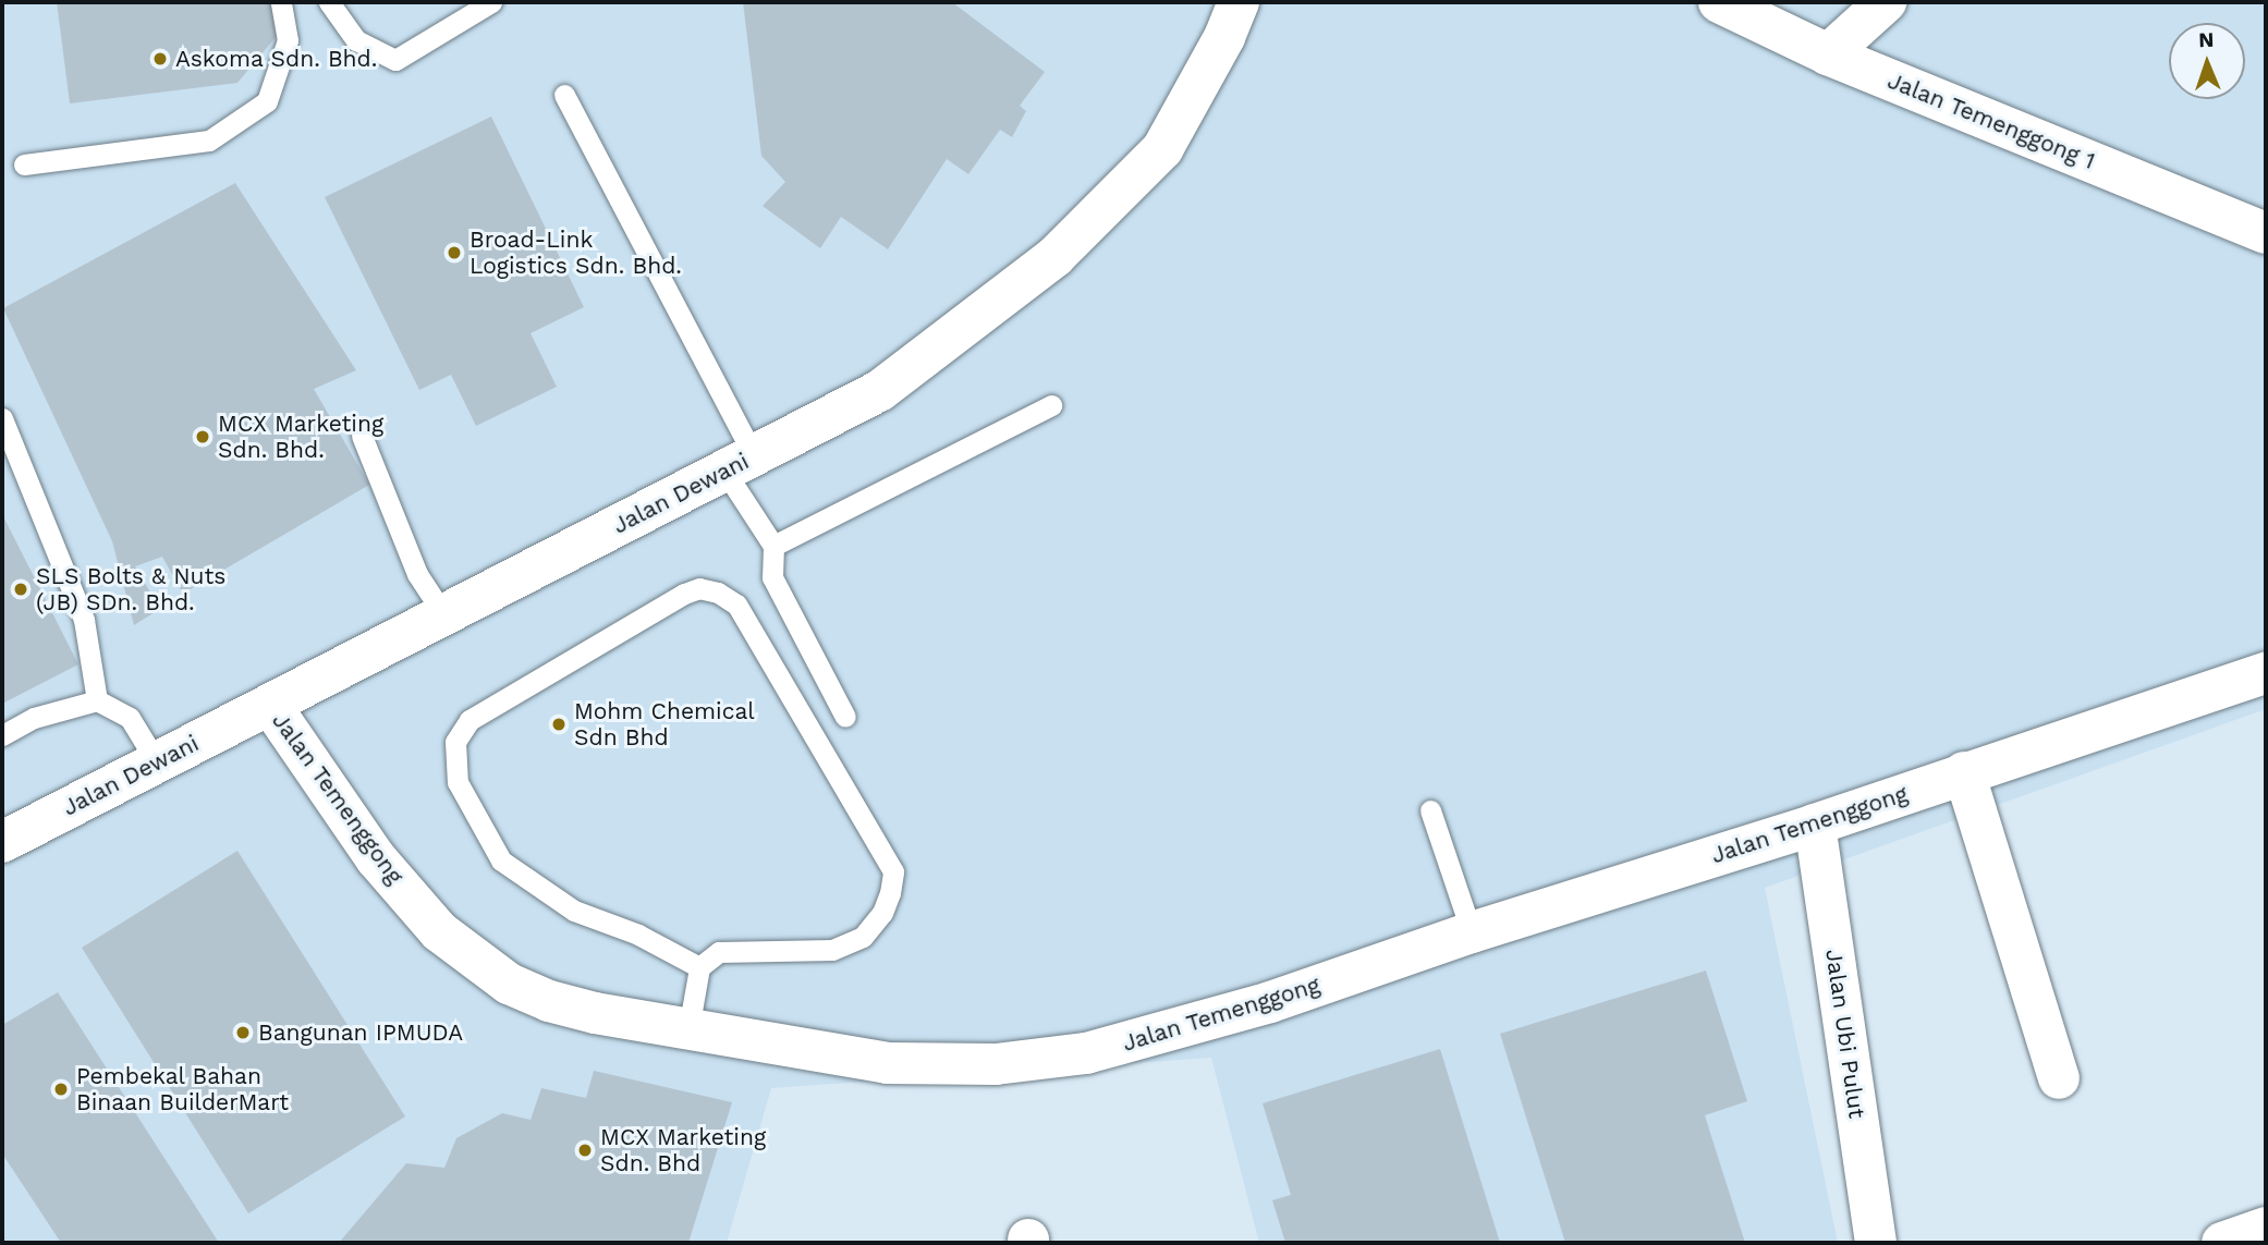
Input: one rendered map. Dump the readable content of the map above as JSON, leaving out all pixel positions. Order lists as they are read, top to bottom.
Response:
{
  "streets": {
    "street": [
      "Jalan Temenggong 1",
      "Jalan Dewani",
      "Jalan Temenggong",
      "Jalan Ubi Pulut"
    ]
  },
  "crossings": [
    ["Jalan Dewani", "Jalan Temenggong"],
    ["Jalan Temenggong", "Jalan Ubi Pulut"]
  ],
  "places": [
    "Askoma Sdn. Bhd.",
    "Broad-Link Logistics Sdn. Bhd.",
    "MCX Marketing Sdn. Bhd.",
    "SLS Bolts & Nuts (JB) SDn. Bhd.",
    "Mohm Chemical Sdn Bhd",
    "Bangunan IPMUDA",
    "Pembekal Bahan Binaan BuilderMart",
    "MCX Marketing Sdn. Bhd"
  ],
  "north": "top"
}
